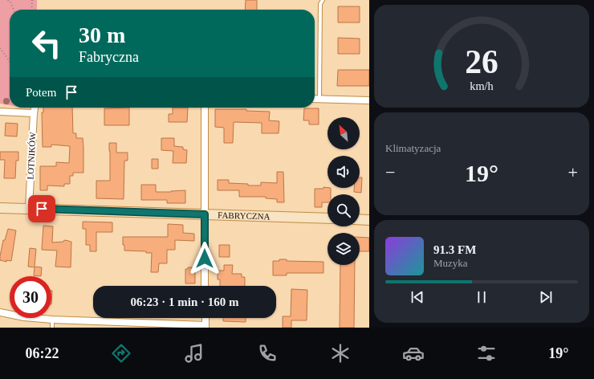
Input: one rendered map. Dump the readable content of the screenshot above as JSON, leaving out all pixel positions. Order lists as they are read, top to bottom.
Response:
{
  "streets": {
    "street": ["LOTNIKÓW", "FABRYCZNA"]
  },
  "crossings": [
    ["LOTNIKÓW", "FABRYCZNA"]
  ],
  "north": "top left",
  "page": {
    "turn": ["30 m", "Fabryczna"],
    "then": "Potem",
    "tile": "Klimatyzacja",
    "heat": ["−", "19°", "+"],
    "song": ["91.3 FM", "Muzyka"],
    "limit": "30",
    "trip": "06:23 · 1 min · 160 m",
    "tabs": ["06:22", "19°"],
    "gauge": ["26", "km/h"]
  }
}
